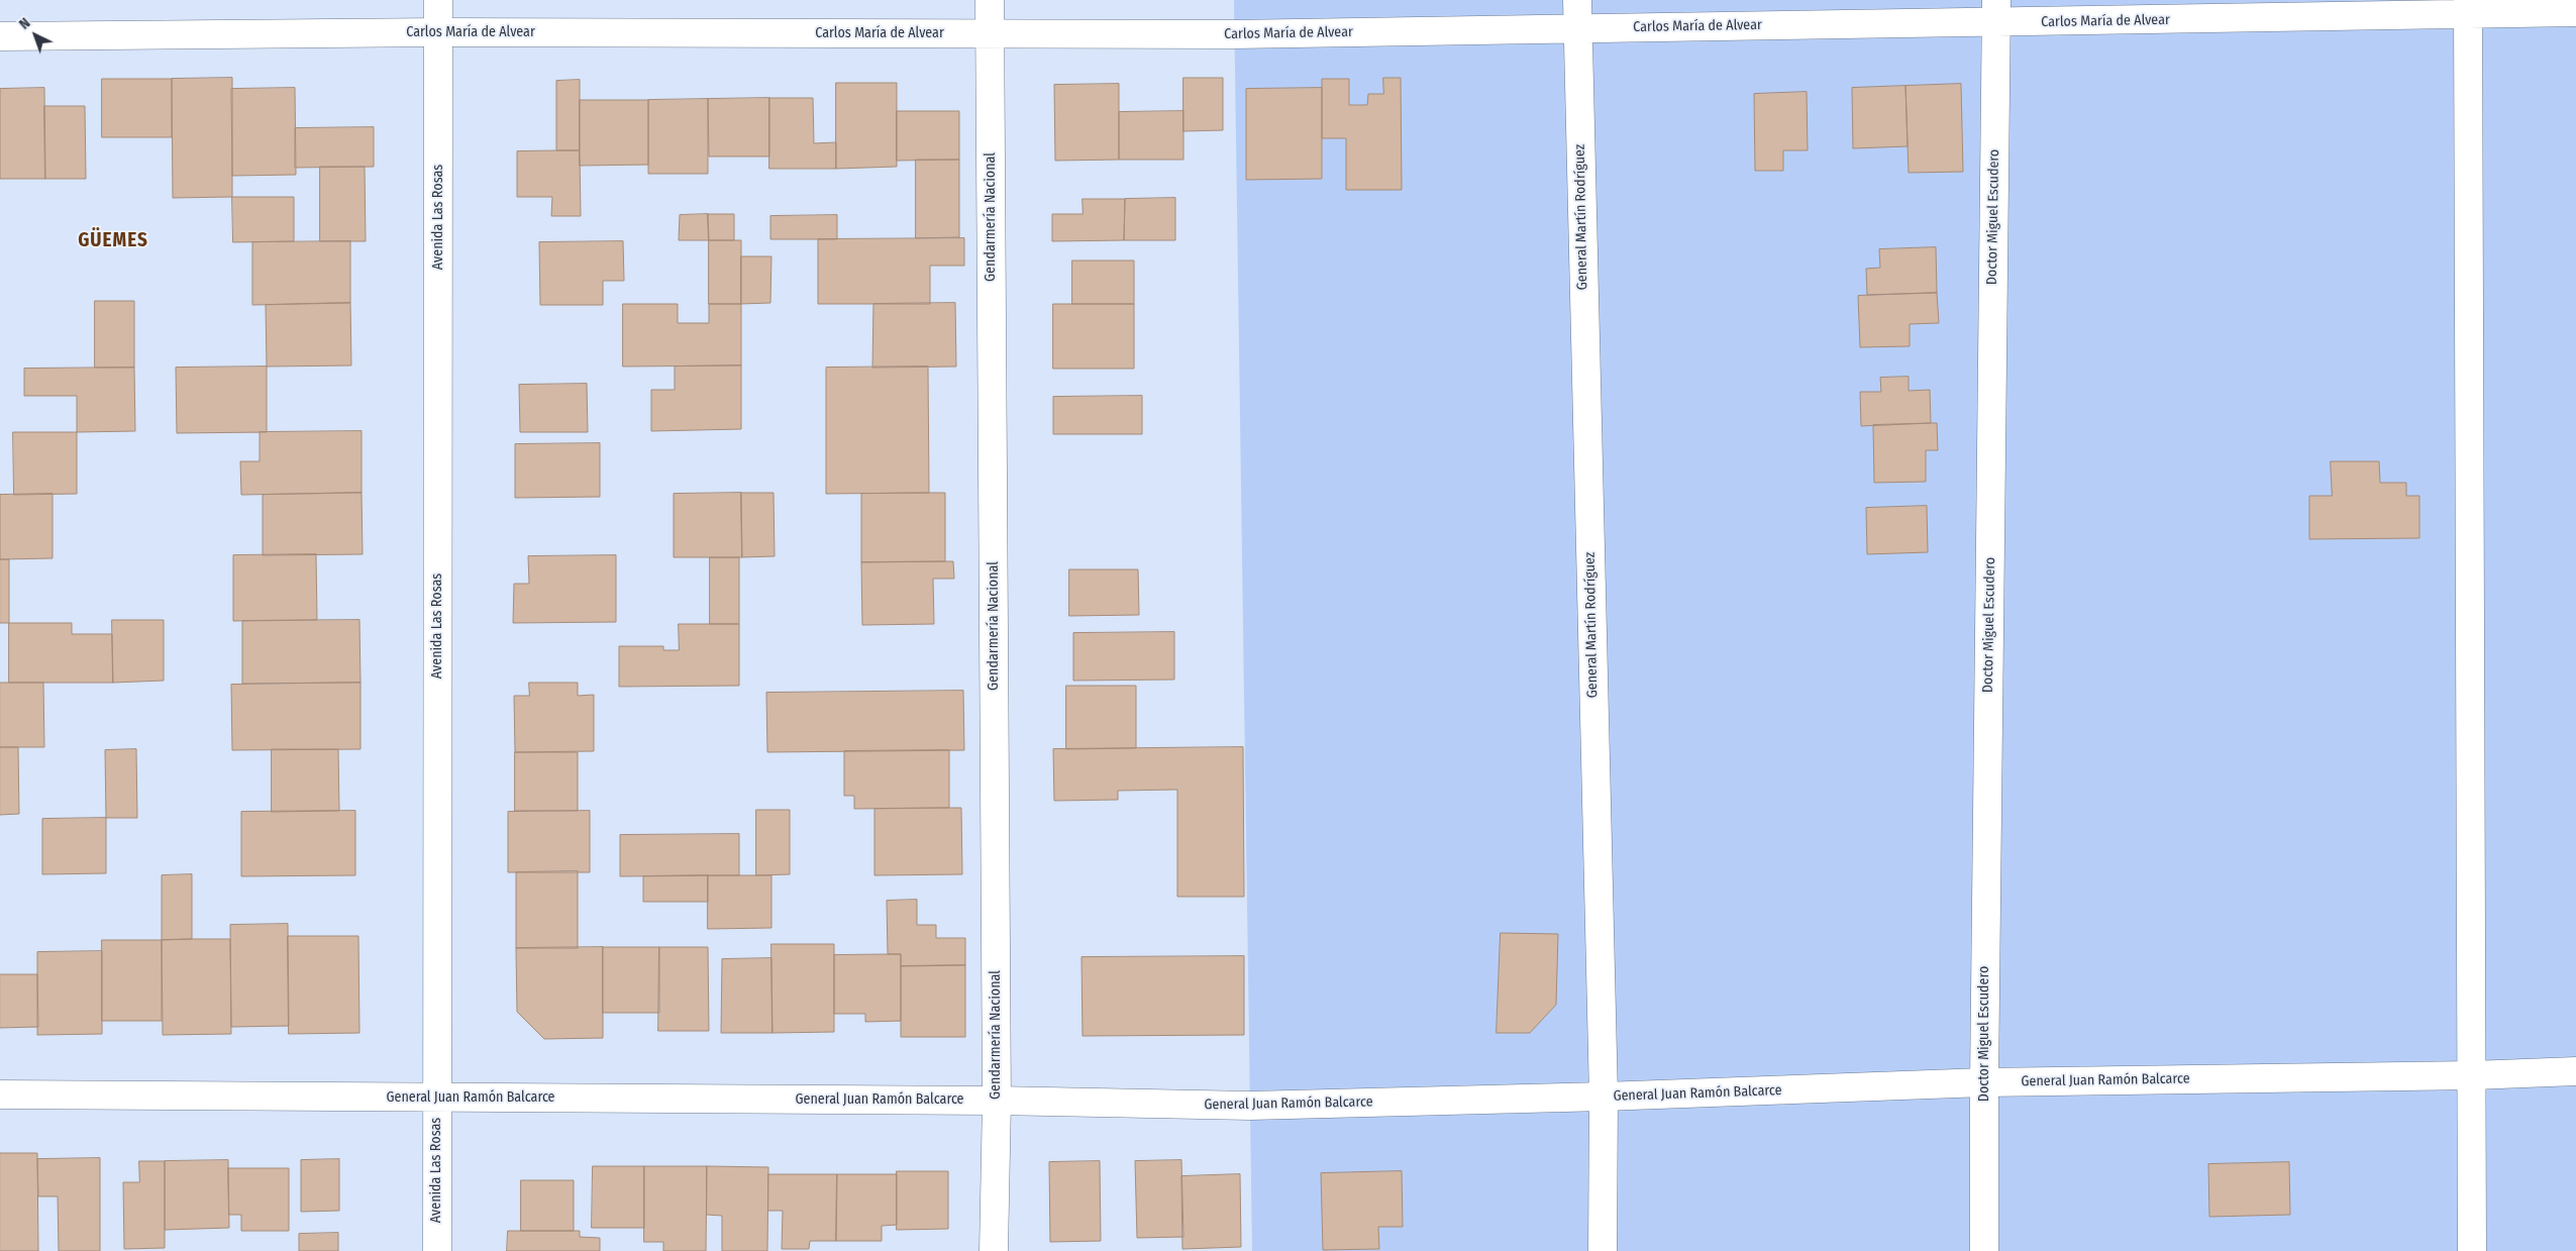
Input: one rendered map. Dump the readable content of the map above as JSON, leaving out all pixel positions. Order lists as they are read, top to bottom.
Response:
{
  "streets": {
    "street": [
      "Carlos María de Alvear",
      "Avenida Las Rosas",
      "Gendarmería Nacional",
      "General Martín Rodríguez",
      "Doctor Miguel Escudero",
      "General Juan Ramón Balcarce"
    ]
  },
  "crossings": [
    ["Carlos María de Alvear", "Avenida Las Rosas"],
    ["Carlos María de Alvear", "Gendarmería Nacional"],
    ["Carlos María de Alvear", "General Martín Rodríguez"],
    ["Carlos María de Alvear", "Doctor Miguel Escudero"],
    ["Avenida Las Rosas", "General Juan Ramón Balcarce"],
    ["Gendarmería Nacional", "General Juan Ramón Balcarce"],
    ["General Martín Rodríguez", "General Juan Ramón Balcarce"],
    ["Doctor Miguel Escudero", "General Juan Ramón Balcarce"]
  ],
  "districts": ["GÜEMES"],
  "north": "top left"
}
